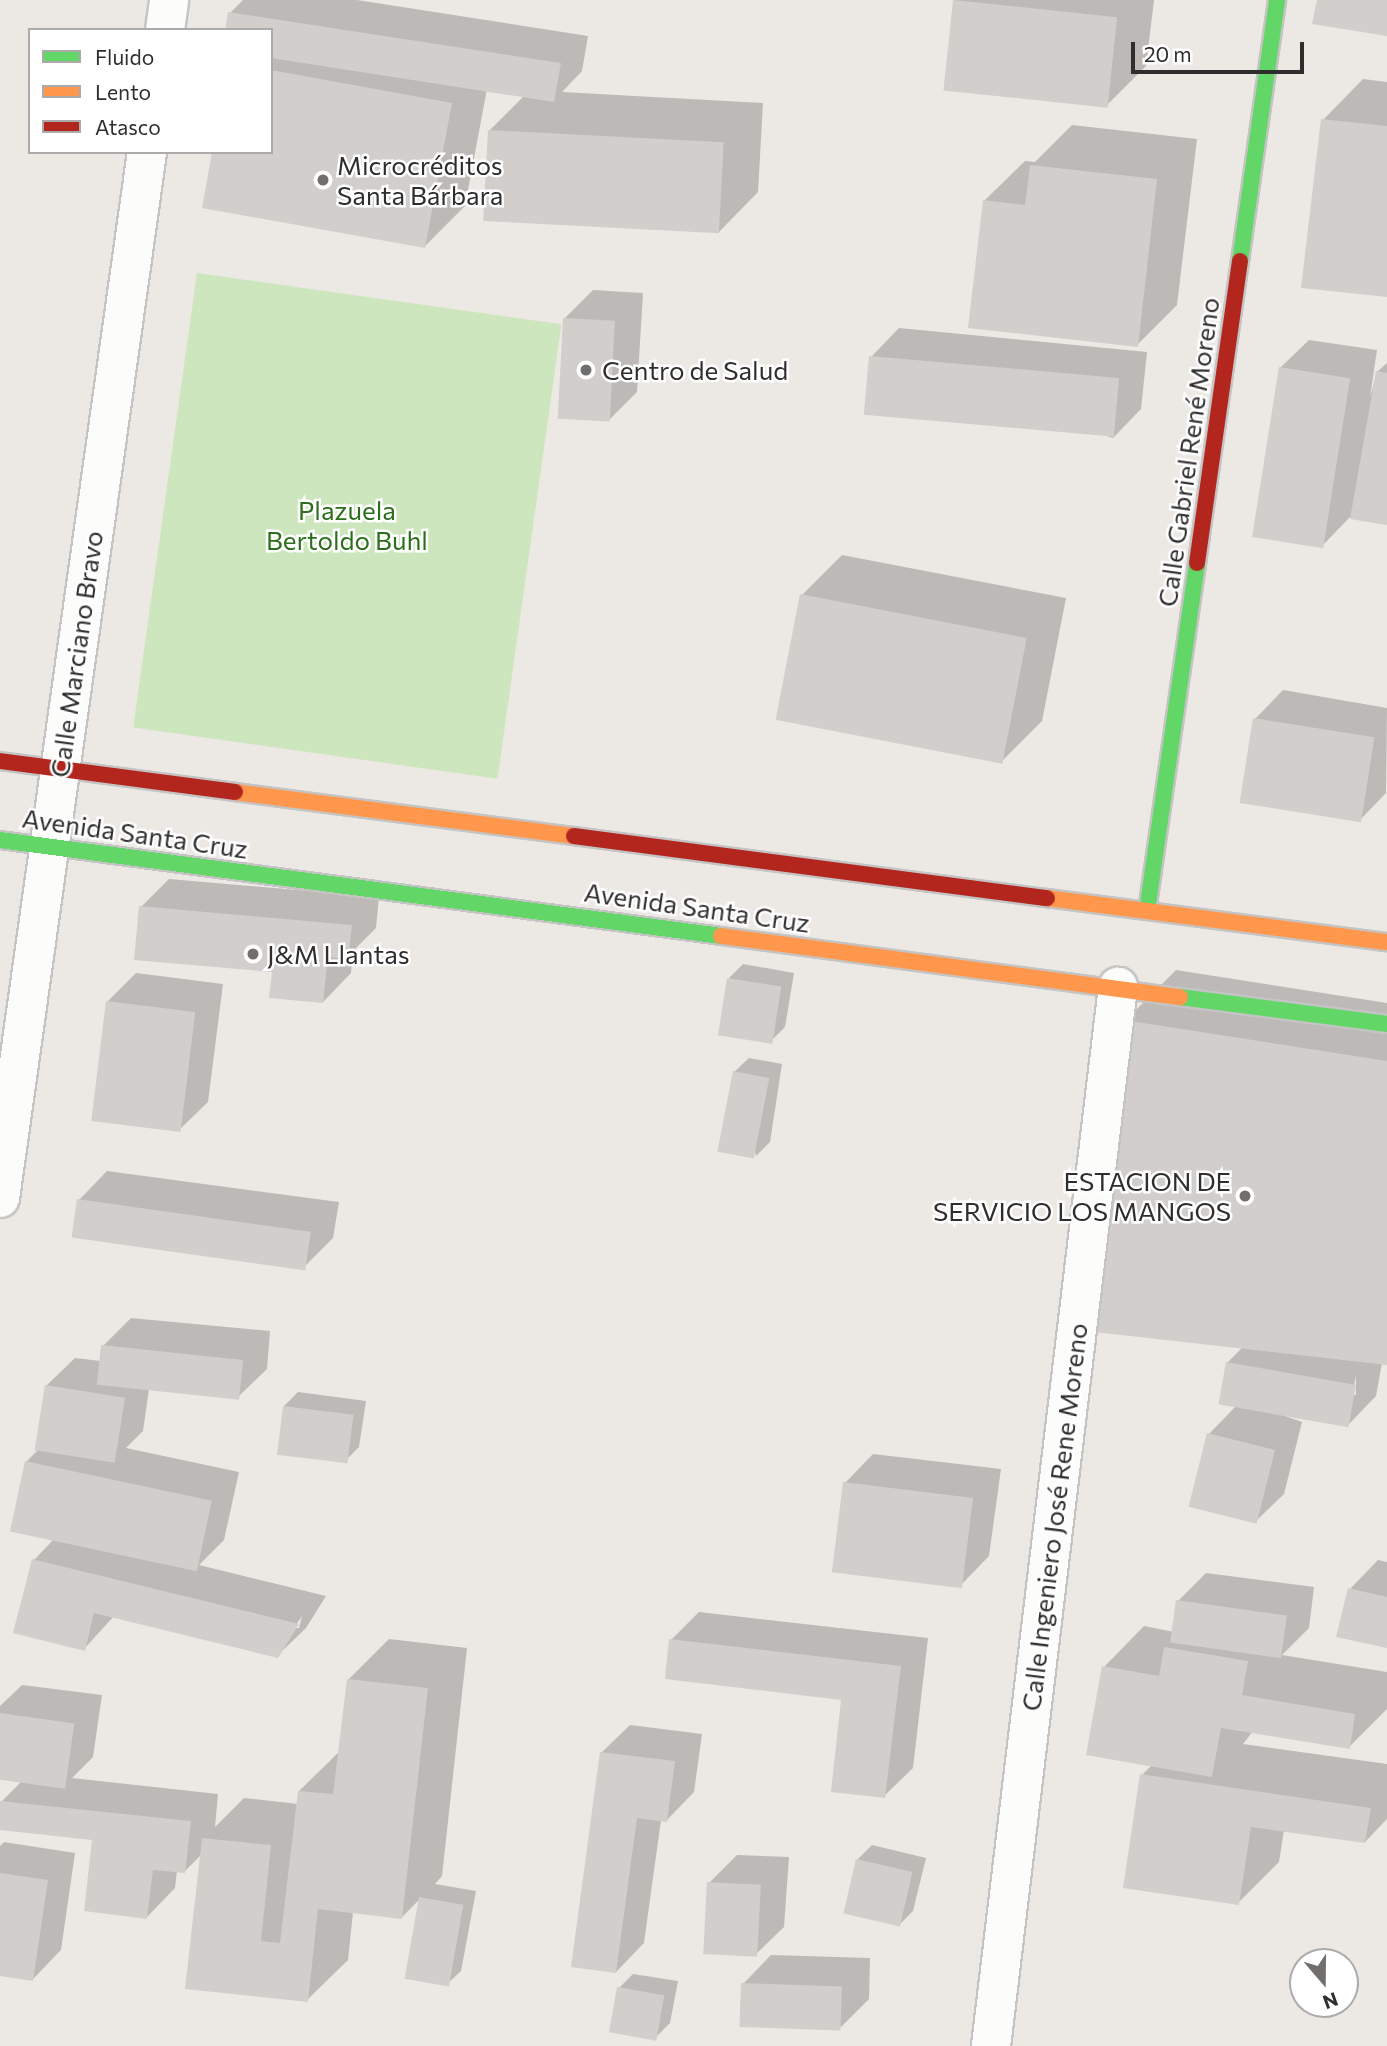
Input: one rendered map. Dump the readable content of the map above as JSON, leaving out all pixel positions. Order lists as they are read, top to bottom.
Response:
{
  "streets": {
    "main road": ["Calle Gabriel René Moreno", "Avenida Santa Cruz"],
    "street": ["Calle Marciano Bravo", "Calle Ingeniero José Rene Moreno"]
  },
  "crossings": [
    ["Calle Gabriel René Moreno", "Avenida Santa Cruz"],
    ["Calle Marciano Bravo", "Avenida Santa Cruz"],
    ["Avenida Santa Cruz", "Calle Ingeniero José Rene Moreno"]
  ],
  "parks": ["Plazuela Bertoldo Buhl"],
  "places": [
    "Microcréditos Santa Bárbara",
    "Centro de Salud",
    "J&M Llantas",
    "ESTACION DE SERVICIO LOS MANGOS"
  ],
  "legend": ["Fluido", "Lento", "Atasco"],
  "scale_bar": "20 m",
  "north": "bottom"
}
